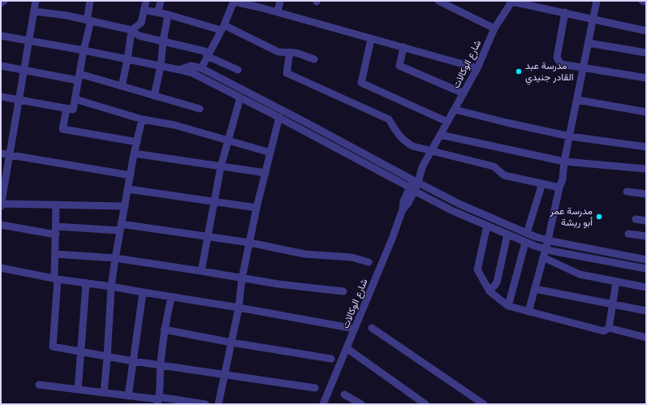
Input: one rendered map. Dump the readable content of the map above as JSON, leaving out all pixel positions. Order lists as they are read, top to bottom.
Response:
{
  "streets": {
    "street": ["شارع الوكالات"]
  },
  "places": ["مدرسة عبد القادر جنيدي", "مدرسة عمر أبو ريشة"]
}
